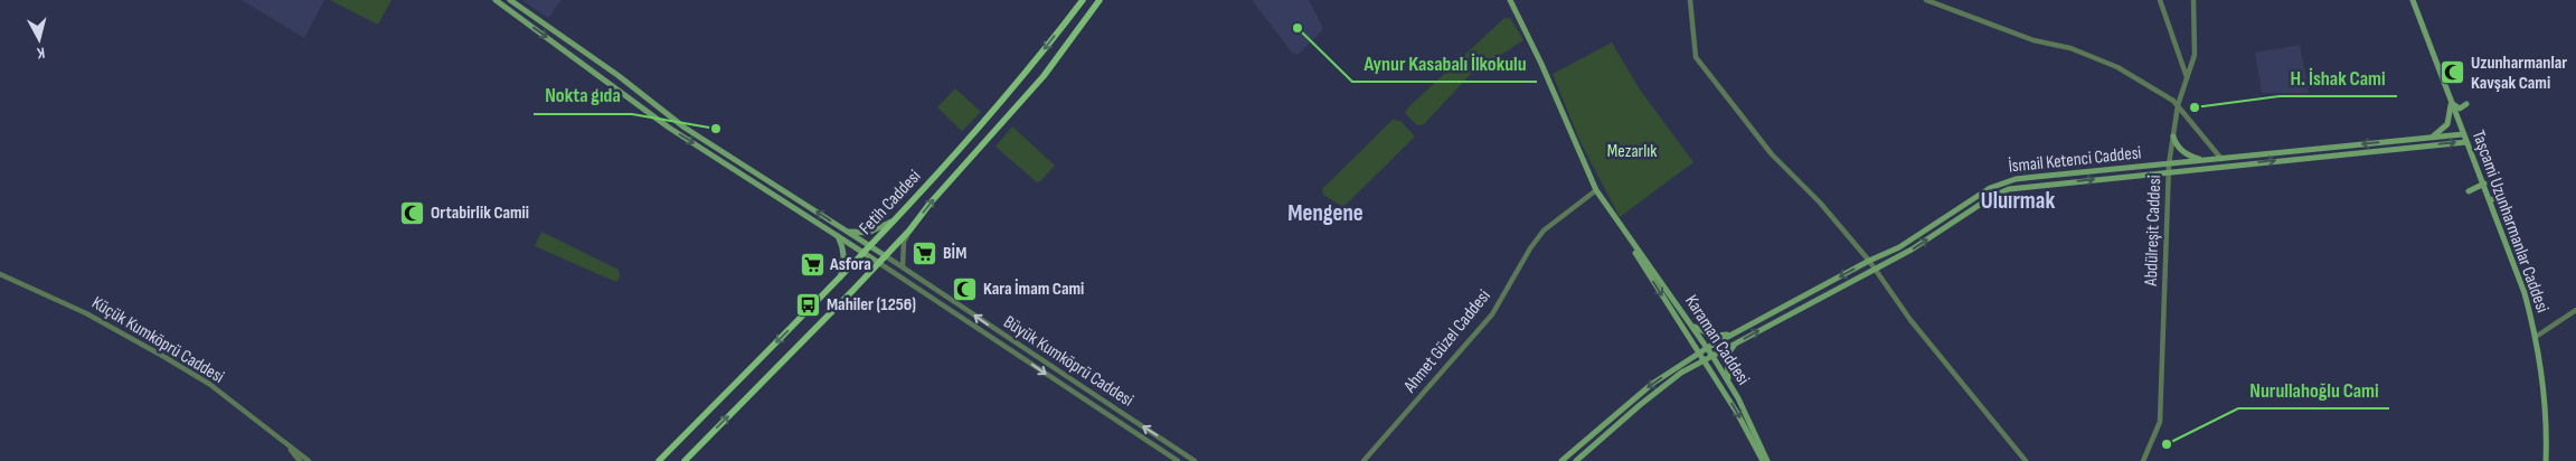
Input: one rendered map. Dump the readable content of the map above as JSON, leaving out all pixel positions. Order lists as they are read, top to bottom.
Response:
{
  "streets": {
    "main road": [
      "İsmail Ketenci Caddesi",
      "Fetih Caddesi",
      "Taşcami Uzunharmanlar Caddesi",
      "Karaman Caddesi",
      "Büyük Kumköprü Caddesi"
    ],
    "street": ["Abdülreşit Caddesi", "Küçük Kumköprü Caddesi", "Ahmet Güzel Caddesi"]
  },
  "crossings": [
    ["İsmail Ketenci Caddesi", "Taşcami Uzunharmanlar Caddesi"],
    ["İsmail Ketenci Caddesi", "Abdülreşit Caddesi"],
    ["İsmail Ketenci Caddesi", "Karaman Caddesi"],
    ["Fetih Caddesi", "Büyük Kumköprü Caddesi"],
    ["Karaman Caddesi", "Ahmet Güzel Caddesi"]
  ],
  "districts": ["Uluırmak", "Mengene"],
  "parks": ["Mezarlık"],
  "places": {
    "other": [
      "Aynur Kasabalı İlkokulu",
      "H. İshak Cami",
      "Nokta gıda",
      "Nurullahoğlu Cami"
    ],
    "mosque": ["Uzunharmanlar Kavşak Cami", "Ortabirlik Camii", "Kara İmam Cami"],
    "supermarket": ["BİM", "Asfora"],
    "bus stop": ["Mahiler (1256)"]
  },
  "north": "bottom"
}
